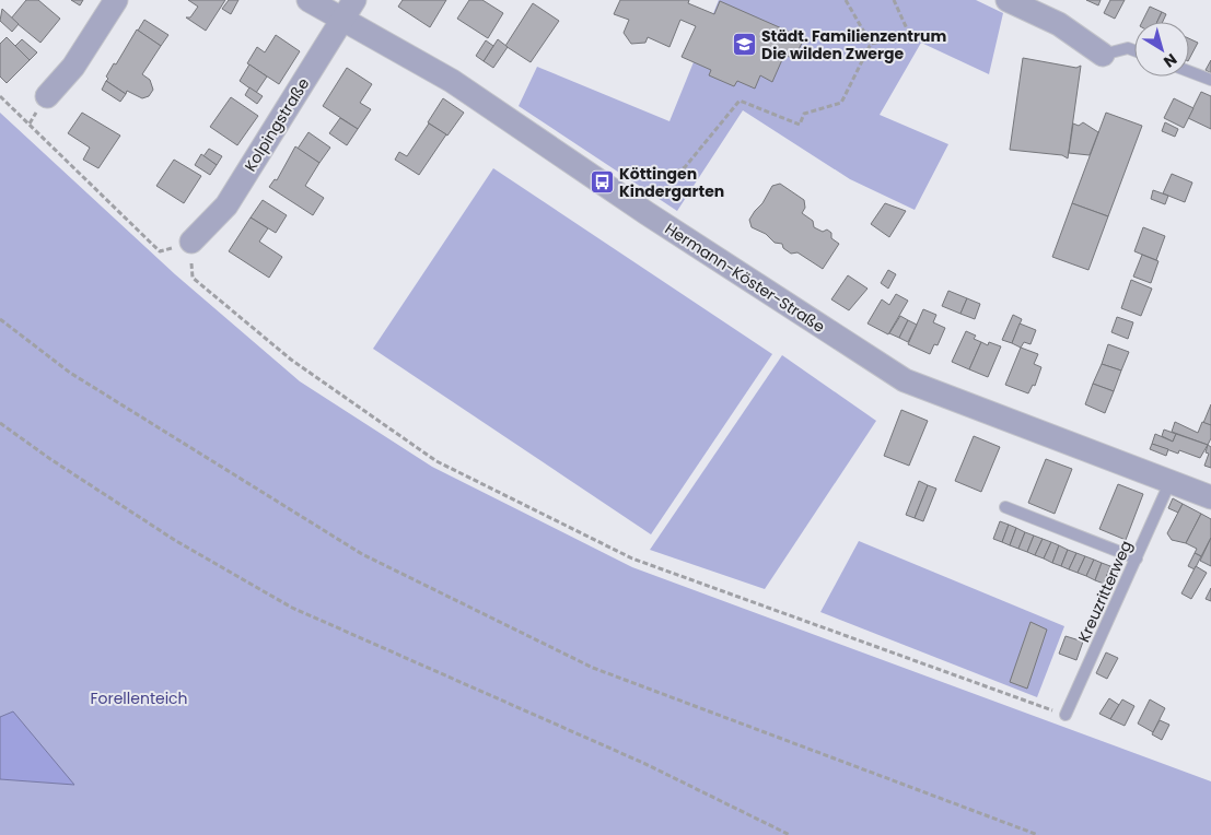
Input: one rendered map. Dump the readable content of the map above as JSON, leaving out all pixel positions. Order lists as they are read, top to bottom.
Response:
{
  "streets": {
    "street": ["Kolpingstraße", "Hermann-Köster-Straße"],
    "lane": ["Kreuzritterweg"]
  },
  "crossings": [
    ["Kolpingstraße", "Hermann-Köster-Straße"],
    ["Hermann-Köster-Straße", "Kreuzritterweg"]
  ],
  "parks": ["Forellenteich"],
  "places": {
    "school or university": ["Städt. Familienzentrum Die wilden Zwerge"],
    "bus stop": ["Köttingen Kindergarten"]
  },
  "north": "bottom right"
}
